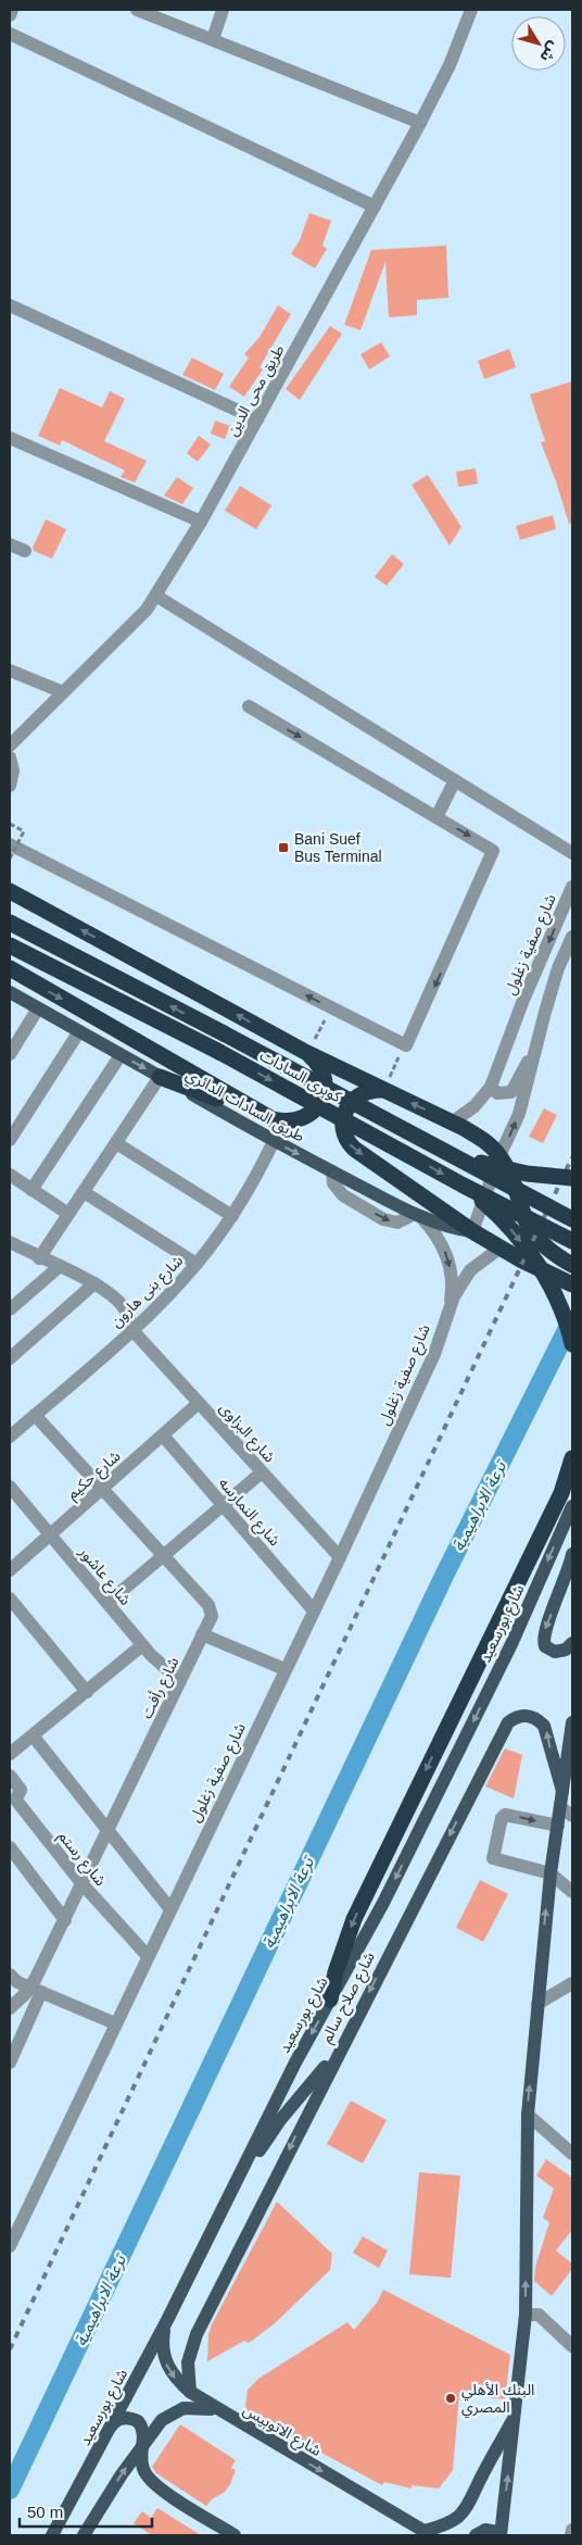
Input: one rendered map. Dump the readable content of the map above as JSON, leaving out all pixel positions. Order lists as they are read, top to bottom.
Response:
{
  "streets": {
    "highway": ["كوبرى السادات"],
    "main road": [
      "طريق السادات الدائري",
      "شارع بورسعيد",
      "شارع صلاح سالم",
      "شارع الاتوبيس"
    ],
    "street": [
      "طريق محى الدين",
      "شارع صفية زغلول",
      "شارع بنى هارون",
      "شارع البزاوى",
      "شارع حكيم",
      "شارع النمارسه",
      "شارع عاشور",
      "شارع رأفت",
      "شارع رستم"
    ]
  },
  "crossings": [
    ["شارع صفية زغلول", "طريق السادات الدائري"],
    ["شارع صفية زغلول", "شارع البزاوى"],
    ["شارع صفية زغلول", "شارع النمارسه"],
    ["شارع صفية زغلول", "شارع رستم"],
    ["طريق السادات الدائري", "شارع بنى هارون"],
    ["شارع بنى هارون", "شارع البزاوى"],
    ["شارع بنى هارون", "شارع رأفت"],
    ["شارع البزاوى", "شارع حكيم"],
    ["شارع حكيم", "شارع النمارسه"],
    ["شارع حكيم", "شارع عاشور"],
    ["شارع حكيم", "شارع رأفت"],
    ["شارع عاشور", "شارع رأفت"],
    ["شارع بورسعيد", "شارع الاتوبيس"],
    ["شارع رأفت", "شارع رستم"],
    ["شارع صلاح سالم", "شارع الاتوبيس"]
  ],
  "one_way": ["طريق السادات الدائري", "شارع بورسعيد", "شارع الاتوبيس"],
  "water": ["ترعة الابراهيمية"],
  "places": {
    "transit": ["Bani Suef Bus Terminal"],
    "other": ["البنك الأهلي المصري"]
  },
  "scale_bar": "50 m",
  "north": "bottom right"
}
